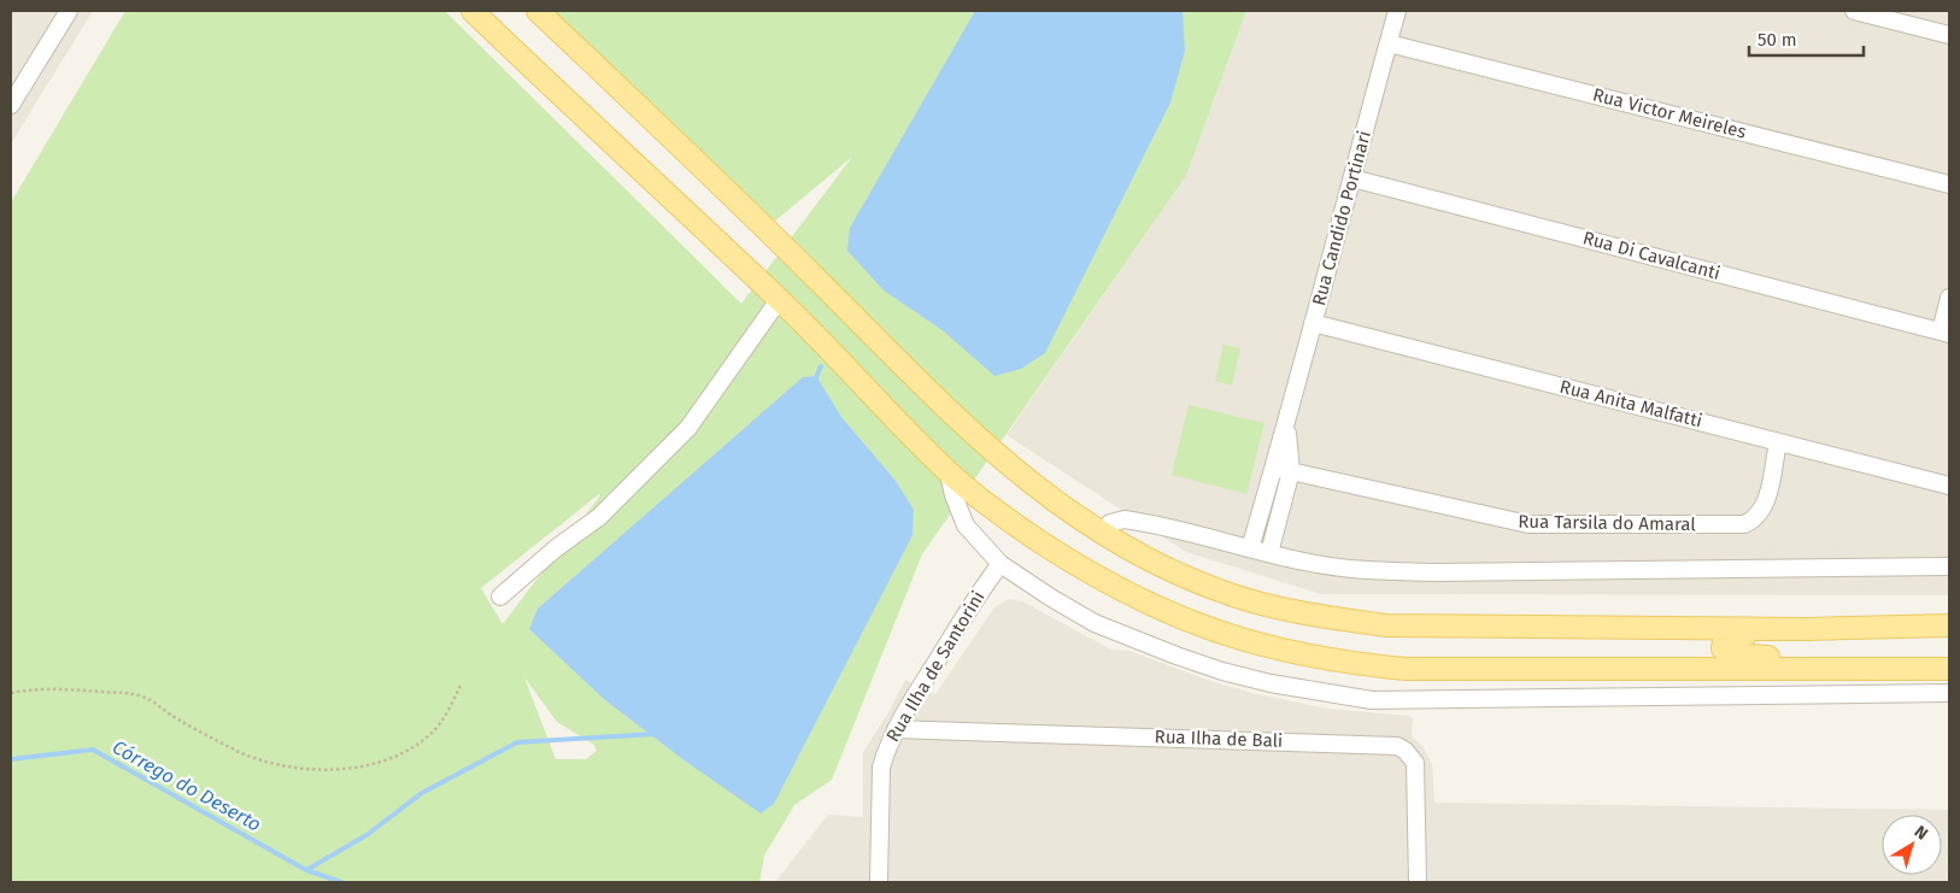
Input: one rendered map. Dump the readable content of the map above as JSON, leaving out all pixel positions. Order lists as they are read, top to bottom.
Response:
{
  "streets": {
    "street": [
      "Rua Victor Meireles",
      "Rua Candido Portinari",
      "Rua Di Cavalcanti",
      "Rua Anita Malfatti",
      "Rua Tarsila do Amaral",
      "Rua Ilha de Santorini",
      "Rua Ilha de Bali"
    ]
  },
  "crossings": [
    ["Rua Victor Meireles", "Rua Candido Portinari"],
    ["Rua Candido Portinari", "Rua Di Cavalcanti"],
    ["Rua Candido Portinari", "Rua Anita Malfatti"],
    ["Rua Candido Portinari", "Rua Tarsila do Amaral"],
    ["Rua Anita Malfatti", "Rua Tarsila do Amaral"],
    ["Rua Ilha de Santorini", "Rua Ilha de Bali"]
  ],
  "water": ["Córrego do Deserto"],
  "scale_bar": "50 m",
  "north": "top right"
}
